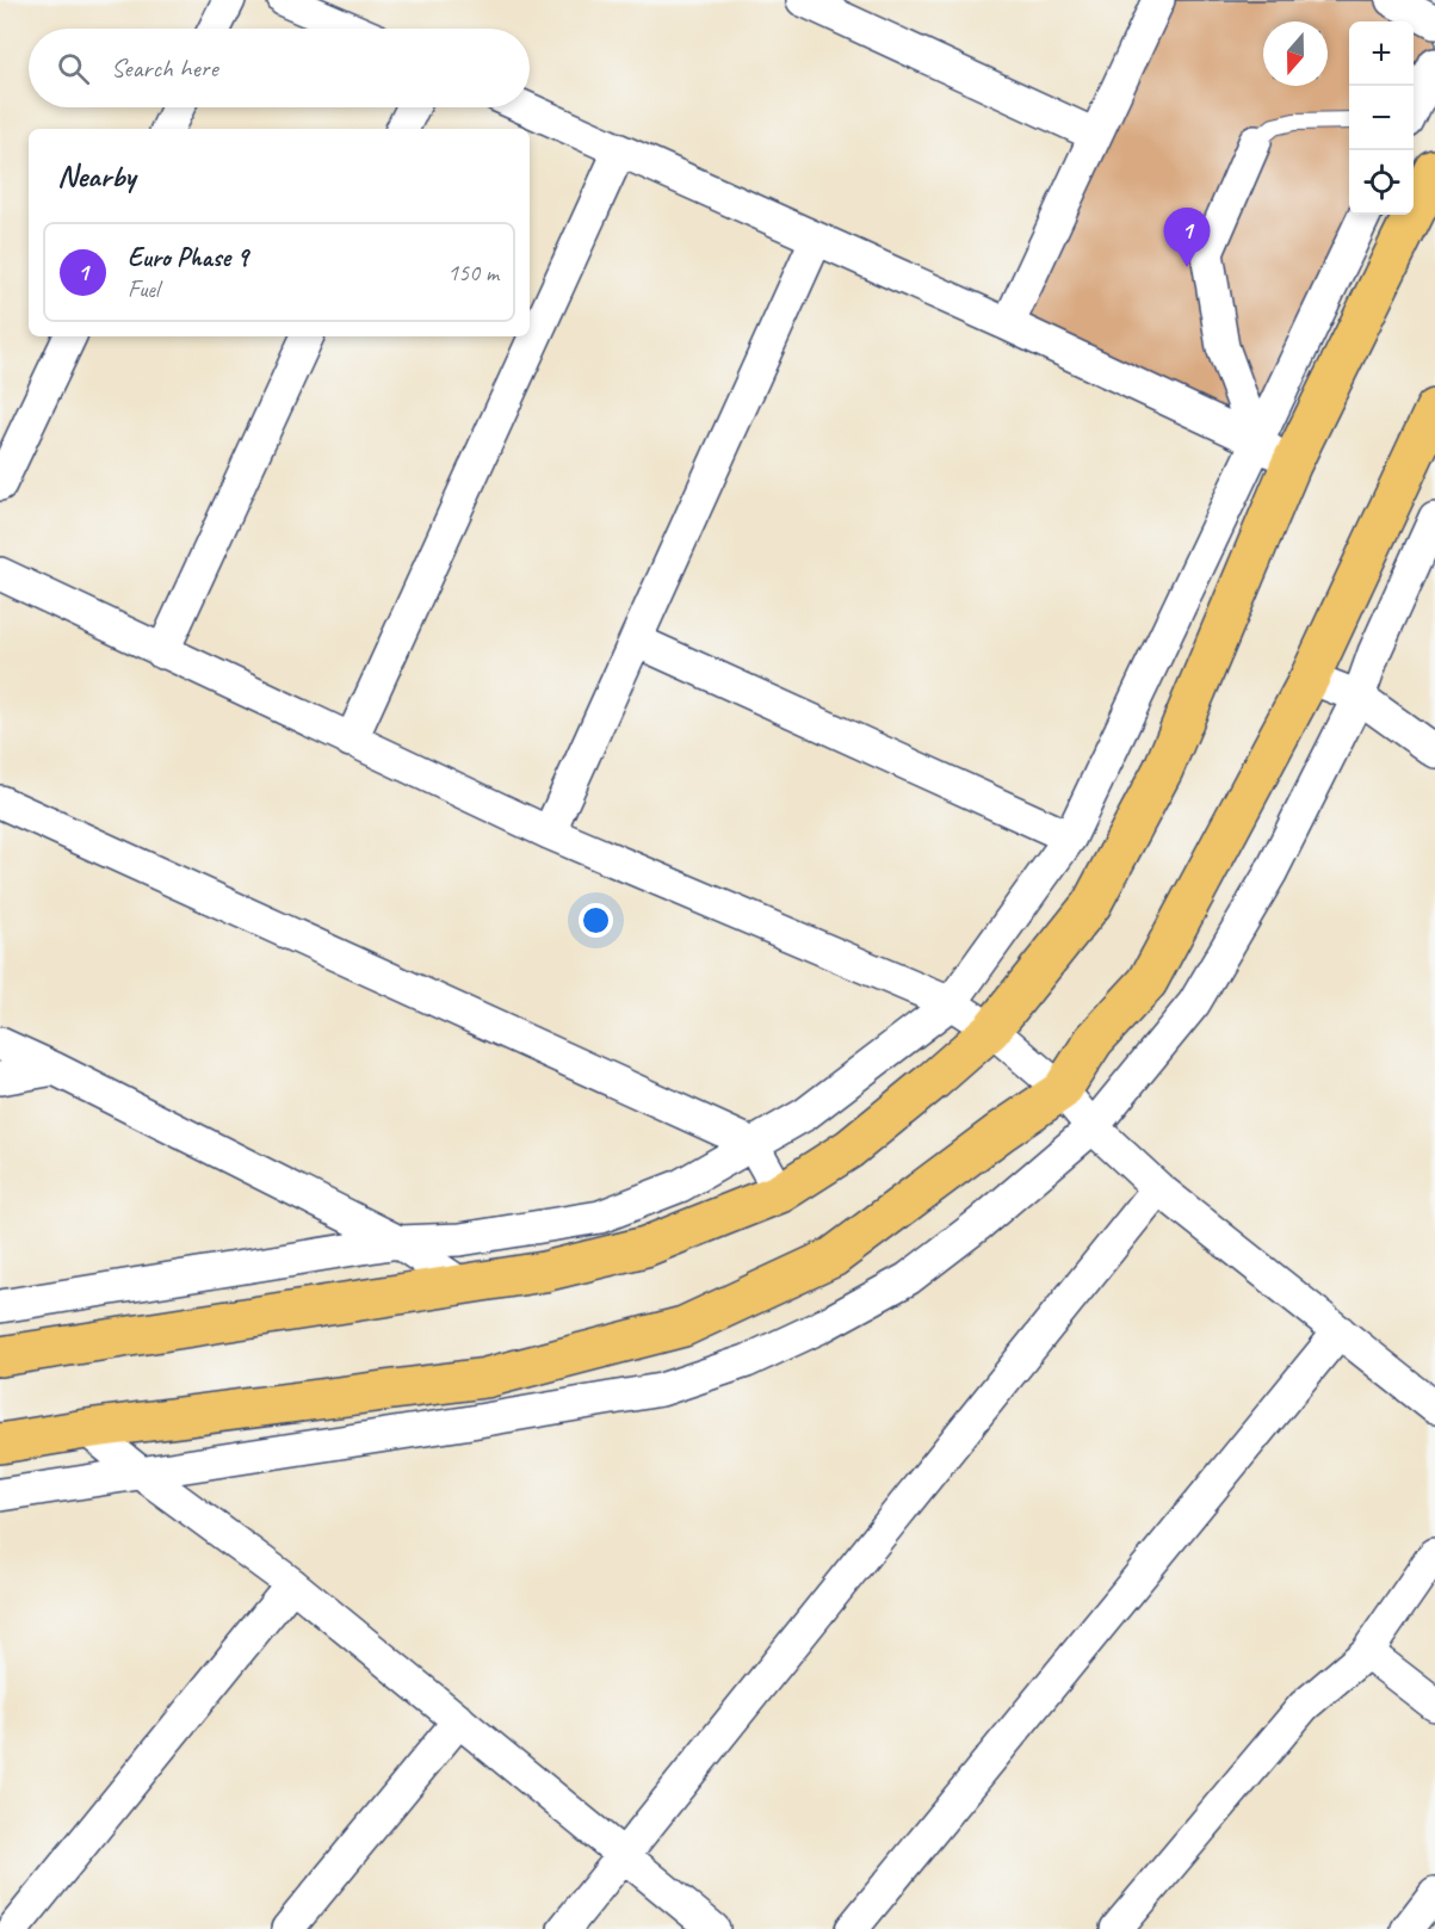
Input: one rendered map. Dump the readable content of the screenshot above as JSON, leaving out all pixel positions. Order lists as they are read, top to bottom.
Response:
{
  "north": "bottom",
  "page": {
    "map_buttons": ["+", "−"],
    "search": "Search here",
    "heading": "Nearby",
    "pins": "1",
    "list": [
      {
        "mark": "1",
        "name": "Euro Phase 9",
        "note": "Fuel",
        "value": "150 m"
      }
    ]
  }
}
